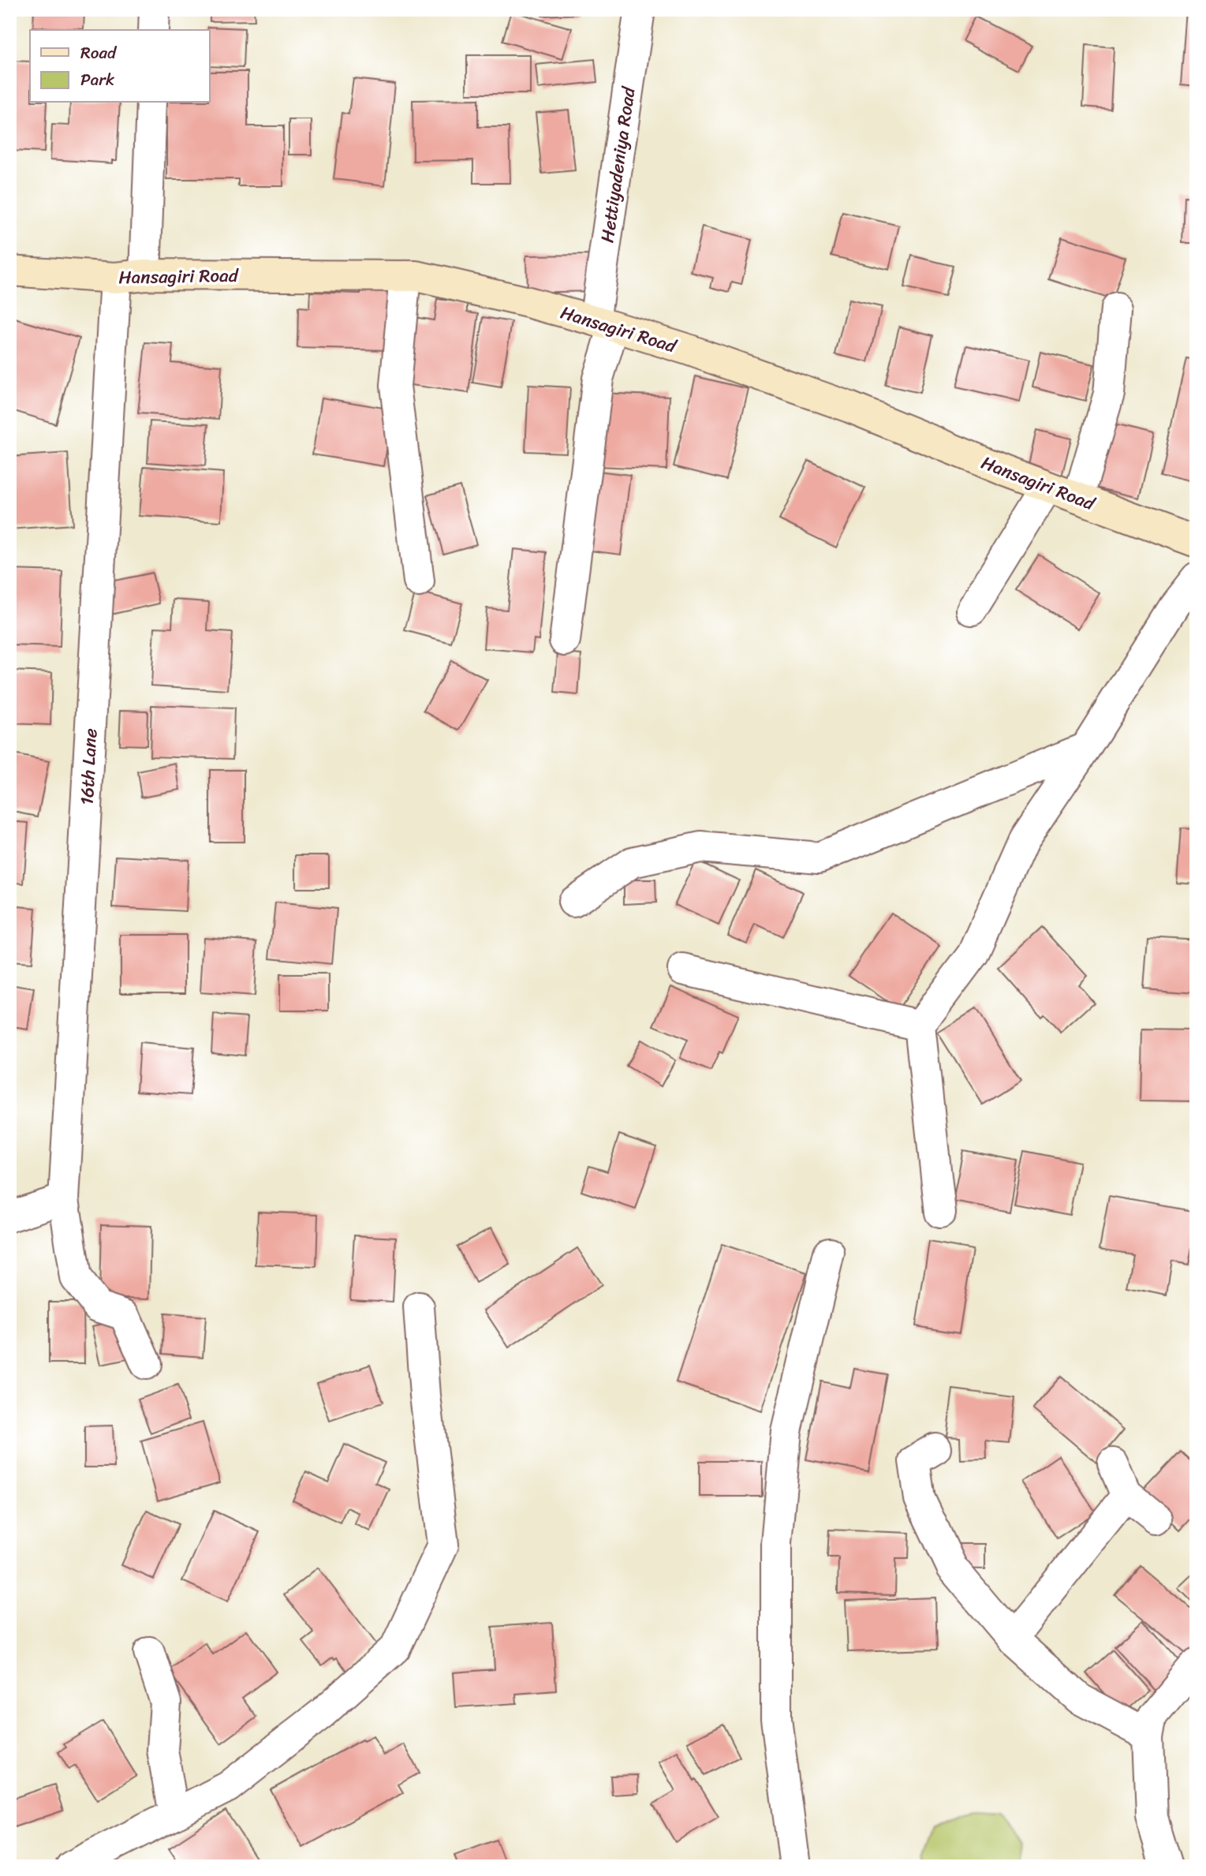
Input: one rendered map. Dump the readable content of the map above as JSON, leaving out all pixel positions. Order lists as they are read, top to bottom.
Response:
{
  "streets": {
    "street": ["Hettiyadeniya Road", "Hansagiri Road", "16th Lane"]
  },
  "crossings": [
    ["Hettiyadeniya Road", "Hansagiri Road"],
    ["Hansagiri Road", "16th Lane"]
  ],
  "legend": ["Road", "Park"]
}
